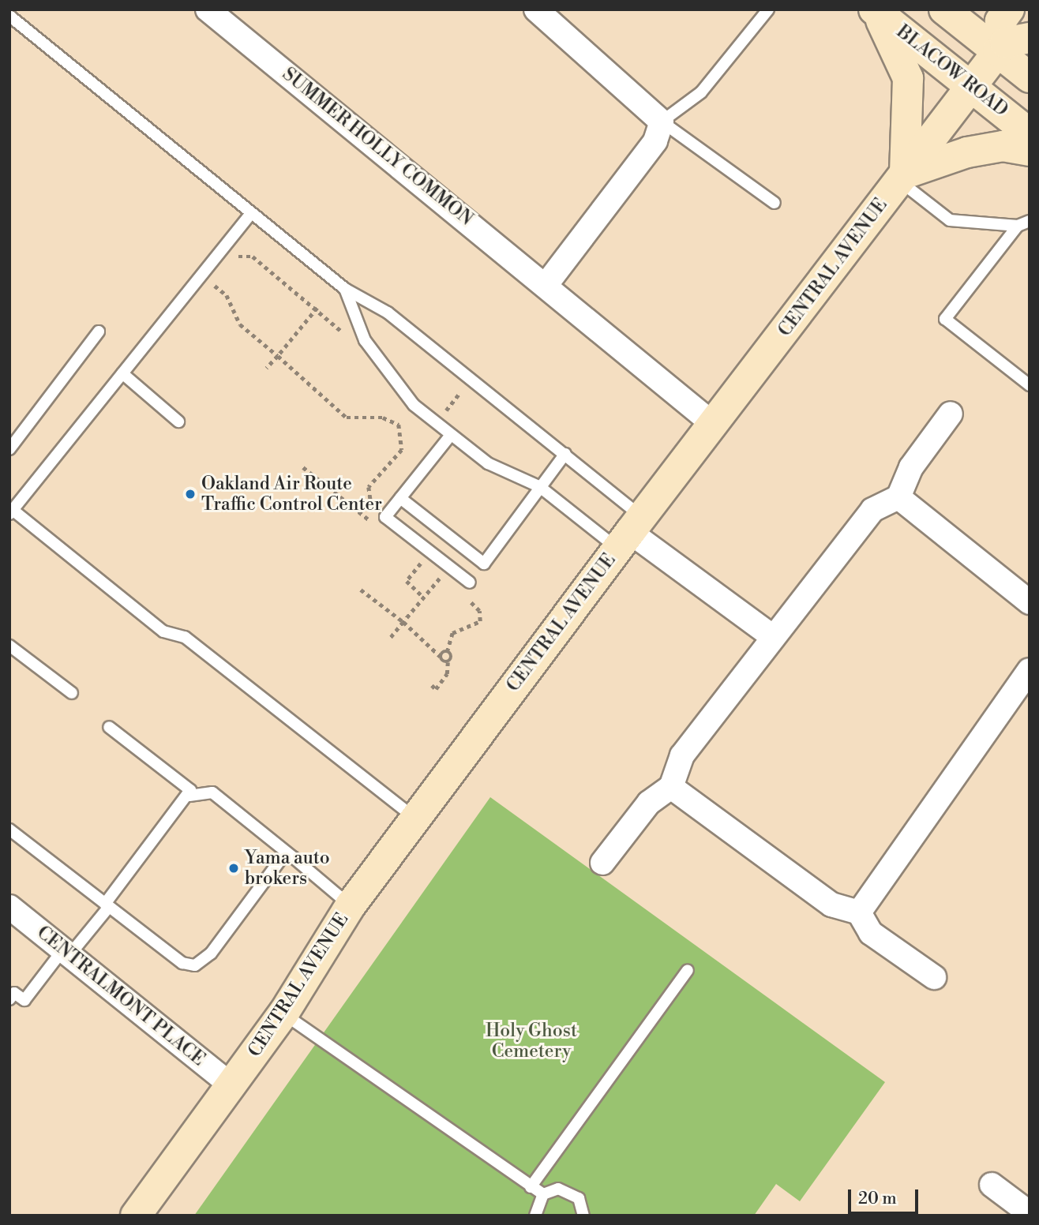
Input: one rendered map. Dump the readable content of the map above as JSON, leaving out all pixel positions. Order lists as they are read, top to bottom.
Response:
{
  "streets": {
    "main road": ["BLACOW ROAD", "CENTRAL AVENUE"],
    "street": ["SUMMER HOLLY COMMON", "CENTRALMONT PLACE"]
  },
  "crossings": [
    ["BLACOW ROAD", "CENTRAL AVENUE"],
    ["SUMMER HOLLY COMMON", "CENTRAL AVENUE"],
    ["CENTRAL AVENUE", "CENTRALMONT PLACE"]
  ],
  "parks": ["Holy Ghost Cemetery"],
  "places": ["Oakland Air Route Traffic Control Center", "Yama auto brokers"],
  "scale_bar": "20 m"
}
